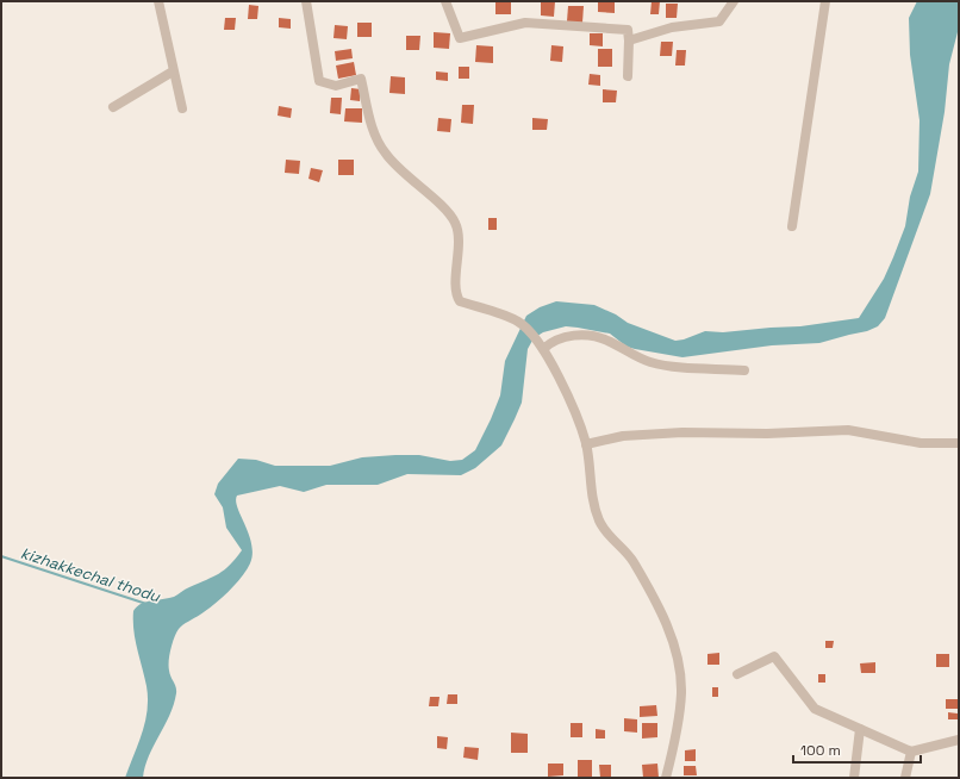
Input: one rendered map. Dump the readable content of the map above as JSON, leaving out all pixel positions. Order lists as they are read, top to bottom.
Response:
{
  "water": ["kizhakkechal thodu"],
  "scale_bar": "100 m"
}
